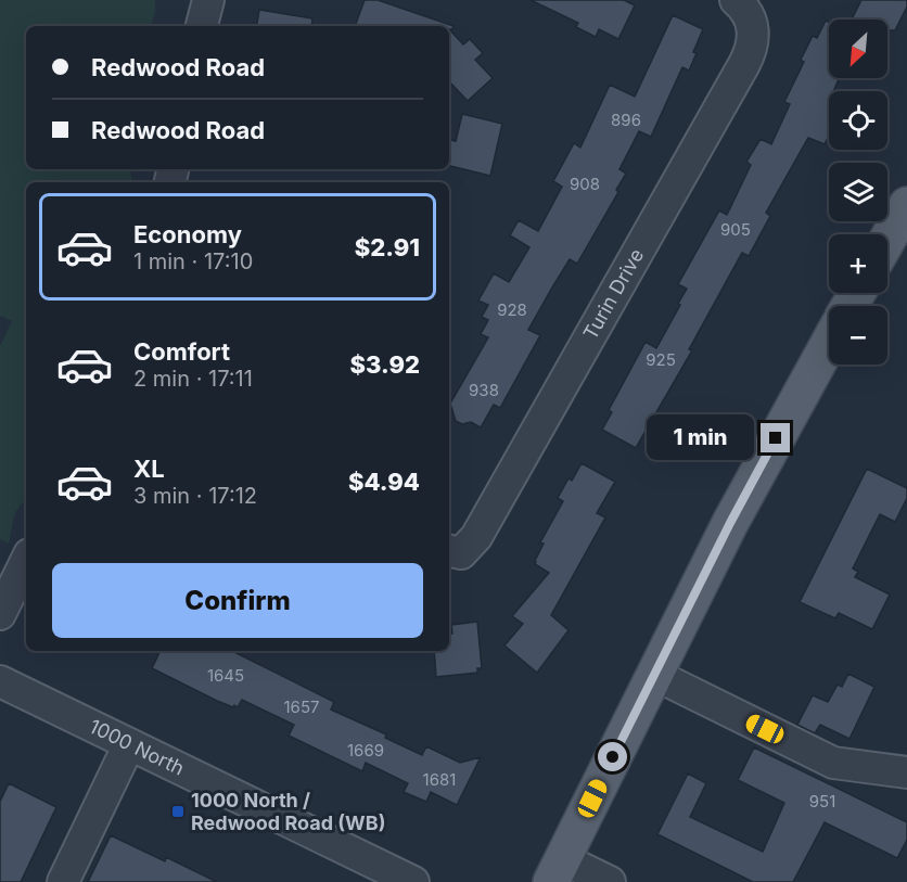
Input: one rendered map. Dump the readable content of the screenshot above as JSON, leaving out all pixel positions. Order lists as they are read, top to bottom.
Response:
{
  "streets": {
    "street": ["Turin Drive", "1000 North"]
  },
  "places": {
    "transit": ["1000 North / Redwood Road (WB)"]
  },
  "house_numbers": [
    "896",
    "908",
    "905",
    "928",
    "925",
    "938",
    "1645",
    "1657",
    "1669",
    "1681",
    "951"
  ],
  "north": "bottom left",
  "page": {
    "map_buttons": ["+", "−"],
    "banner": ["Redwood Road", "Redwood Road"],
    "list": [
      {
        "name": "Economy",
        "note": "1 min · 17:10",
        "value": "$2.91"
      },
      {
        "name": "Comfort",
        "note": "2 min · 17:11",
        "value": "$3.92"
      },
      {
        "name": "XL",
        "note": "3 min · 17:12",
        "value": "$4.94"
      }
    ],
    "bubble": "1 min",
    "buttons": "Confirm"
  }
}
